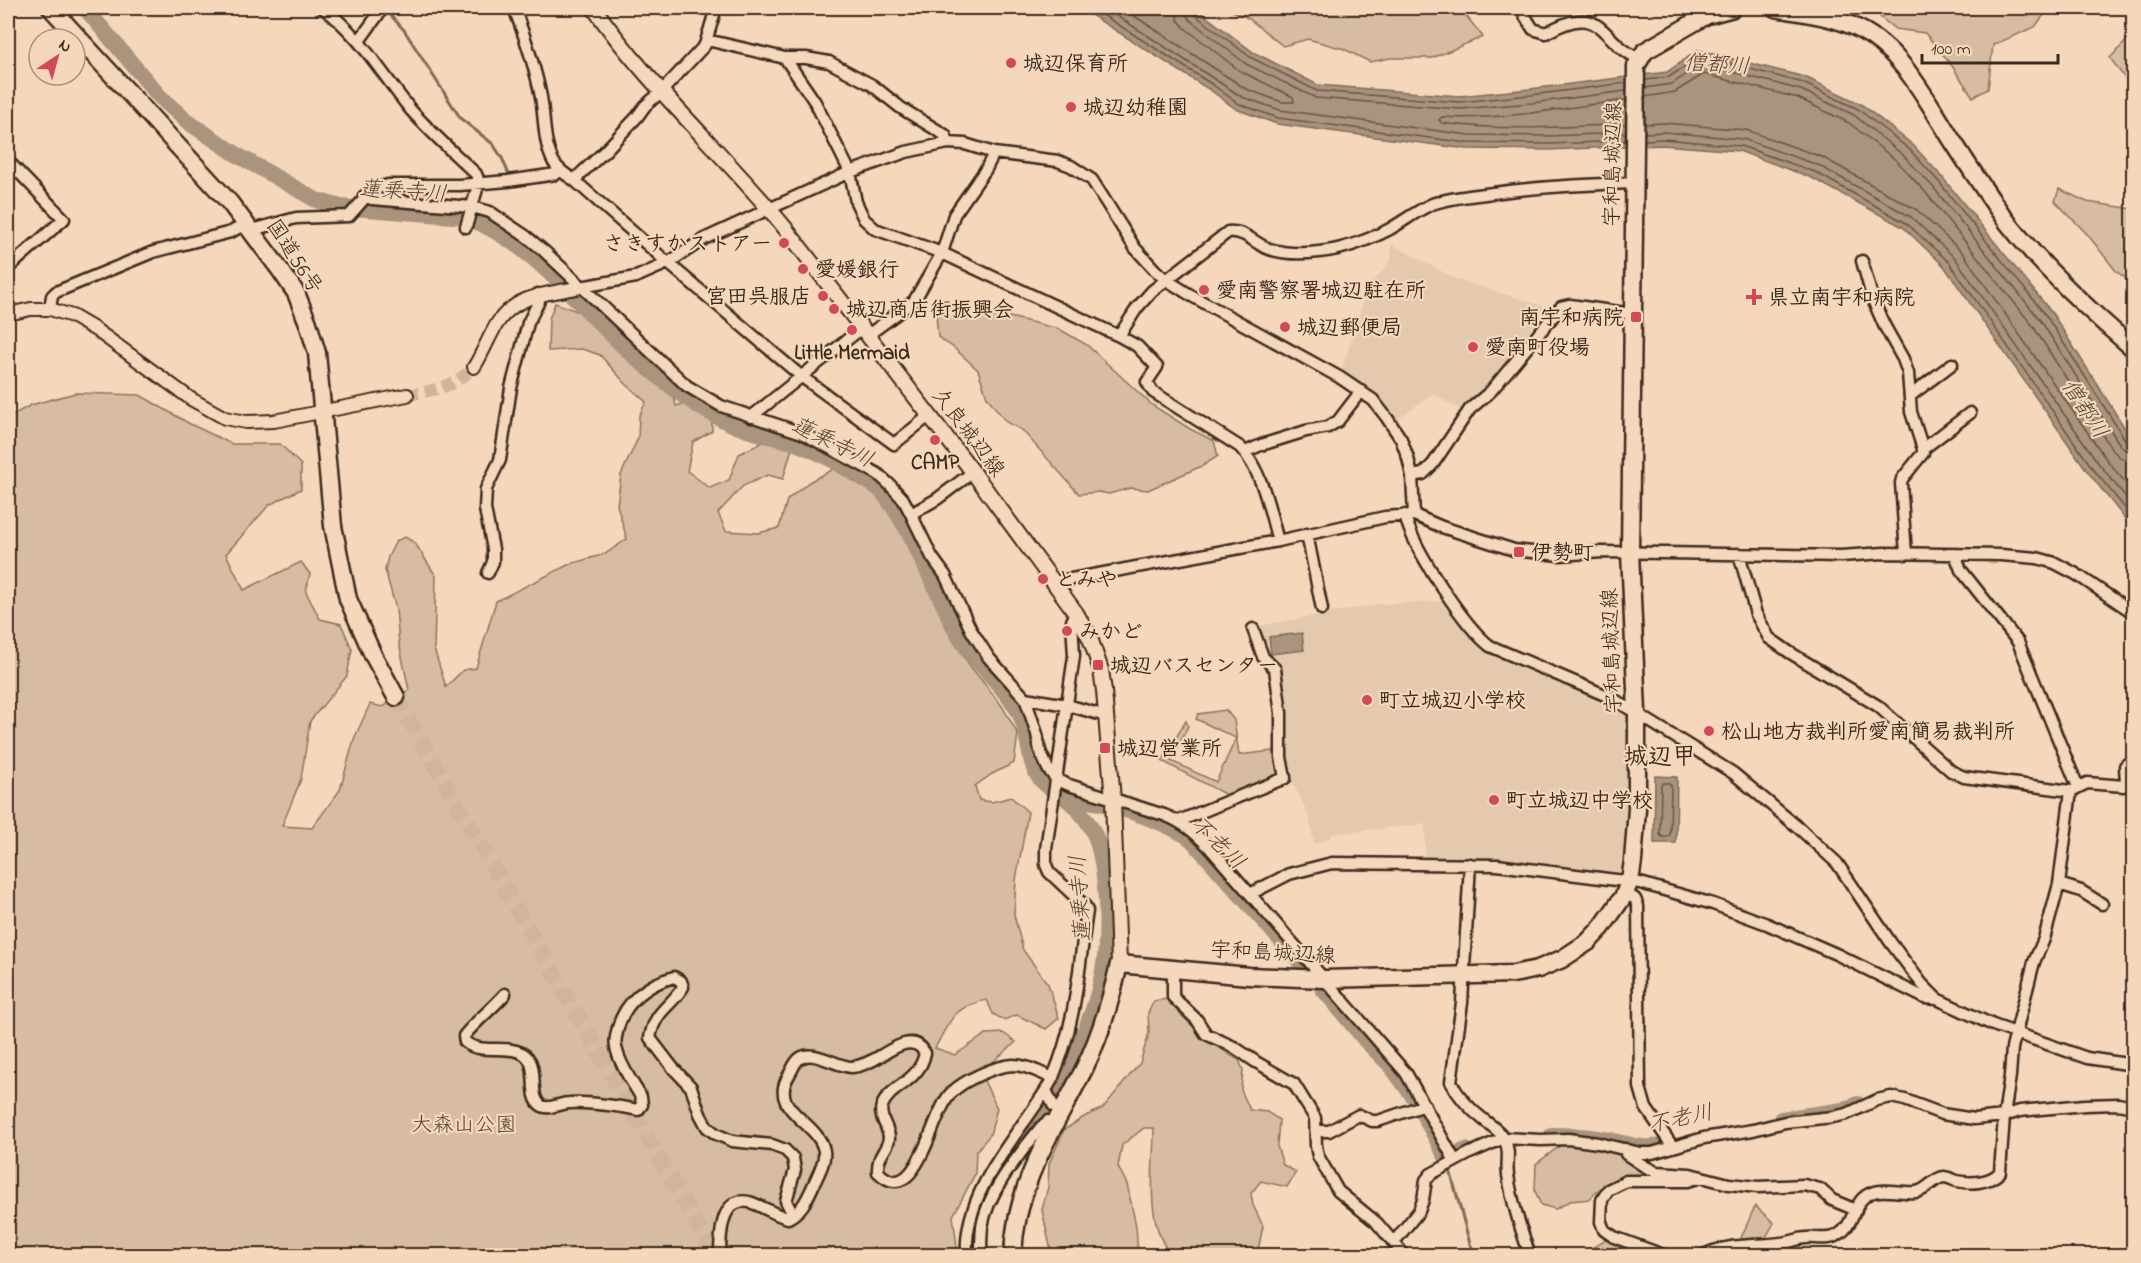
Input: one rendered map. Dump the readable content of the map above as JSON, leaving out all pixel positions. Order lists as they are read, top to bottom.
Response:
{
  "streets": {
    "main road": ["宇和島城辺線", "国道56号", "久良城辺線"]
  },
  "crossings": [
    ["宇和島城辺線", "久良城辺線"]
  ],
  "districts": ["城辺甲"],
  "water": ["僧都川", "蓮乗寺川", "不老川"],
  "parks": ["大森山公園"],
  "places": {
    "other": [
      "城辺保育所",
      "城辺幼稚園",
      "さきすかストアー",
      "愛媛銀行",
      "愛南警察署城辺駐在所",
      "宮田呉服店",
      "城辺商店街振興会",
      "城辺郵便局",
      "Little Mermaid",
      "愛南町役場",
      "CAMP",
      "とみや",
      "みかど",
      "町立城辺小学校",
      "松山地方裁判所愛南簡易裁判所",
      "町立城辺中学校"
    ],
    "health": ["県立南宇和病院"],
    "transit": [
      "南宇和病院",
      "伊勢町",
      "城辺バスセンター",
      "城辺営業所"
    ]
  },
  "scale_bar": "100 m",
  "north": "top right"
}
